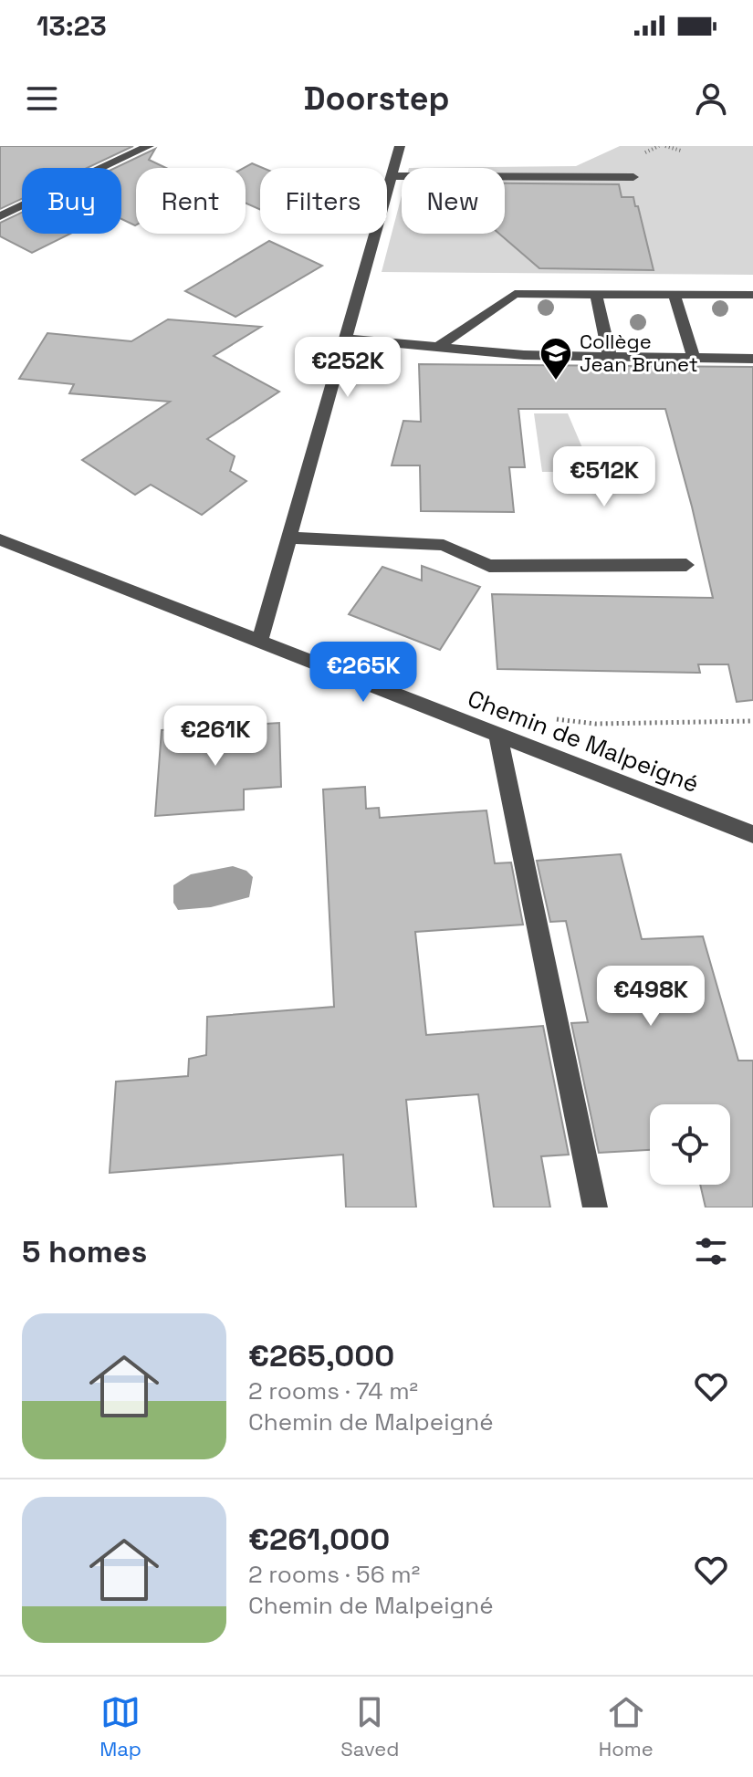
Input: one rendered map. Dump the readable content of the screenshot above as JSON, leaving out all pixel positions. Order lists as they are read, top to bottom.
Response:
{
  "streets": {
    "street": ["Chemin de Malpeigné"]
  },
  "places": {
    "school or university": ["Collège Jean Brunet"]
  },
  "page": {
    "status": "13:23",
    "header": "Doorstep",
    "chip": [
      "Buy",
      "Rent",
      "Filters",
      "New"
    ],
    "price": [
      "€252K",
      "€512K",
      "€265K",
      "€261K",
      "€498K"
    ],
    "heading": "5 homes",
    "list": [
      {
        "name": "€265,000",
        "note": "2 rooms · 74 m² · Chemin de Malpeigné"
      },
      {
        "name": "€261,000",
        "note": "2 rooms · 56 m² · Chemin de Malpeigné"
      }
    ],
    "tabs": ["Map", "Saved", "Home"]
  }
}
